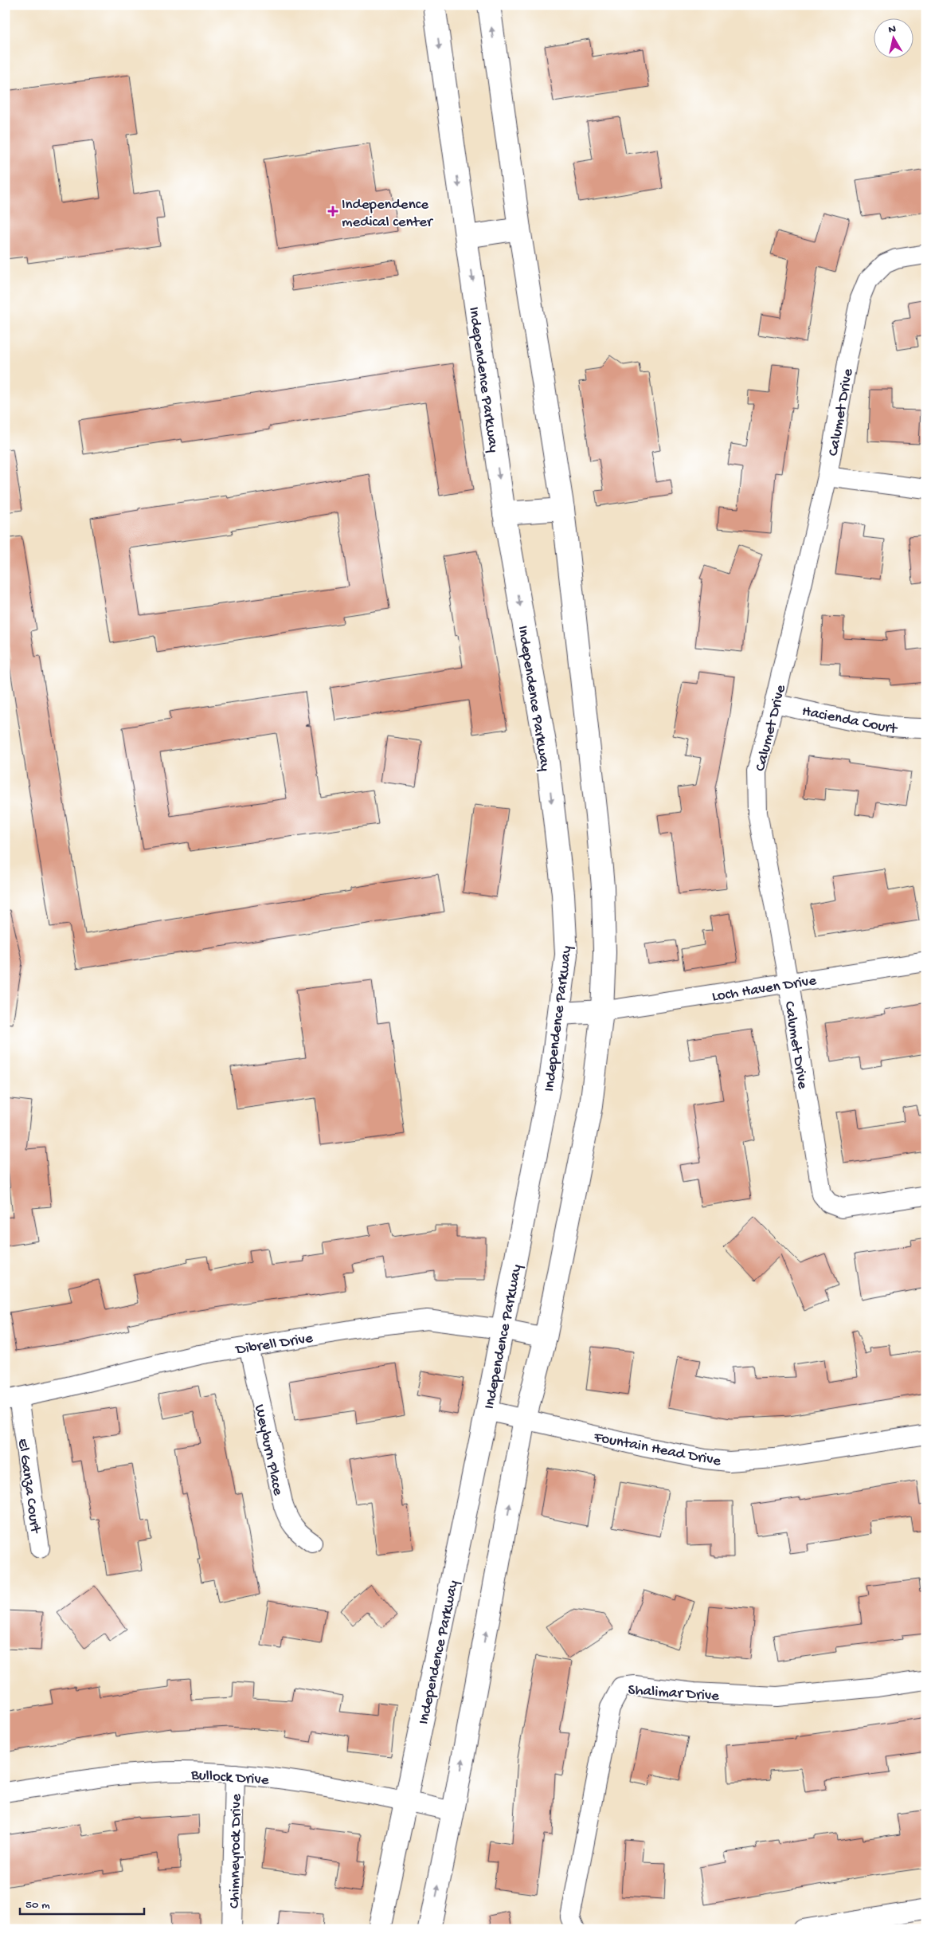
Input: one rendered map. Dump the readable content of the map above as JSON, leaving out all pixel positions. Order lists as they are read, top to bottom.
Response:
{
  "streets": {
    "main road": ["Independence Parkway"],
    "street": [
      "Calumet Drive",
      "Hacienda Court",
      "Loch Haven Drive",
      "Dibrell Drive",
      "Fountain Head Drive",
      "Weyburn Place",
      "El Ganza Court",
      "Shalimar Drive",
      "Bullock Drive",
      "Chimneyrock Drive"
    ]
  },
  "crossings": [
    ["Independence Parkway", "Dibrell Drive"],
    ["Independence Parkway", "Fountain Head Drive"],
    ["Independence Parkway", "Bullock Drive"],
    ["Calumet Drive", "Hacienda Court"],
    ["Calumet Drive", "Loch Haven Drive"],
    ["Dibrell Drive", "Weyburn Place"],
    ["Dibrell Drive", "El Ganza Court"],
    ["Bullock Drive", "Chimneyrock Drive"]
  ],
  "places": {
    "health": ["Independence medical center"]
  },
  "scale_bar": "50 m",
  "north": "top"
}
